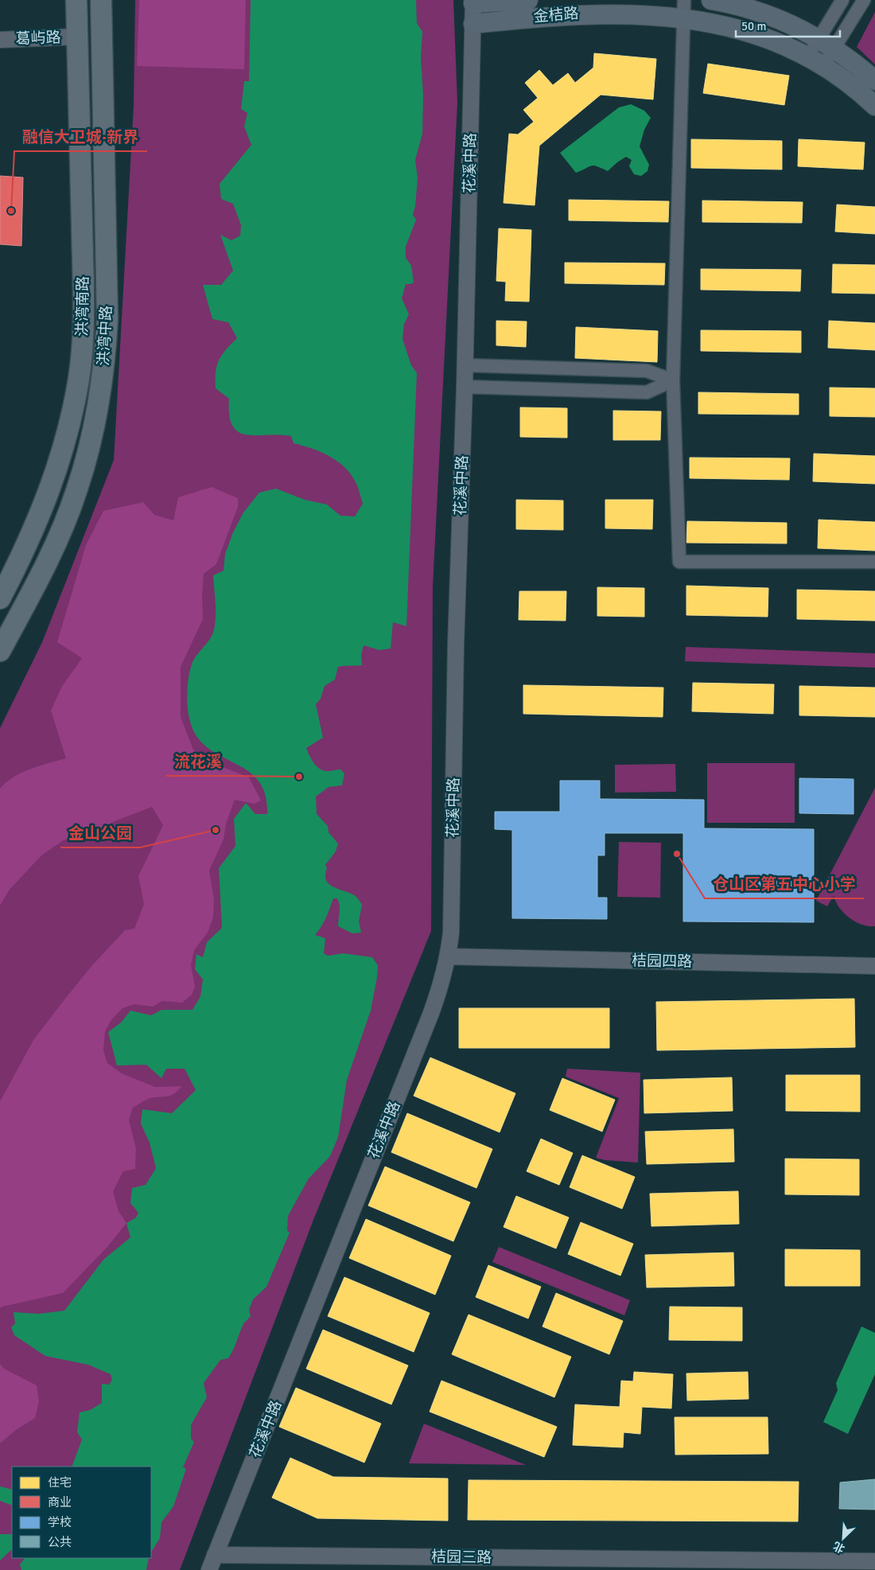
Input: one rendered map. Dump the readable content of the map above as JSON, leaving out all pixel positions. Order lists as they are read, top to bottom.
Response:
{
  "streets": {
    "main road": ["金桔路", "洪湾南路", "洪湾中路"],
    "street": [
      "葛屿路",
      "花溪中路",
      "桔园四路",
      "桔园三路"
    ]
  },
  "crossings": [
    ["金桔路", "花溪中路"],
    ["葛屿路", "洪湾南路"],
    ["花溪中路", "桔园四路"],
    ["花溪中路", "桔园三路"]
  ],
  "places": [
    "融信大卫城·新界",
    "流花溪",
    "金山公园",
    "仓山区第五中心小学"
  ],
  "legend": [
    "住宅",
    "商业",
    "学校",
    "公共"
  ],
  "scale_bar": "50 m",
  "north": "bottom left"
}
